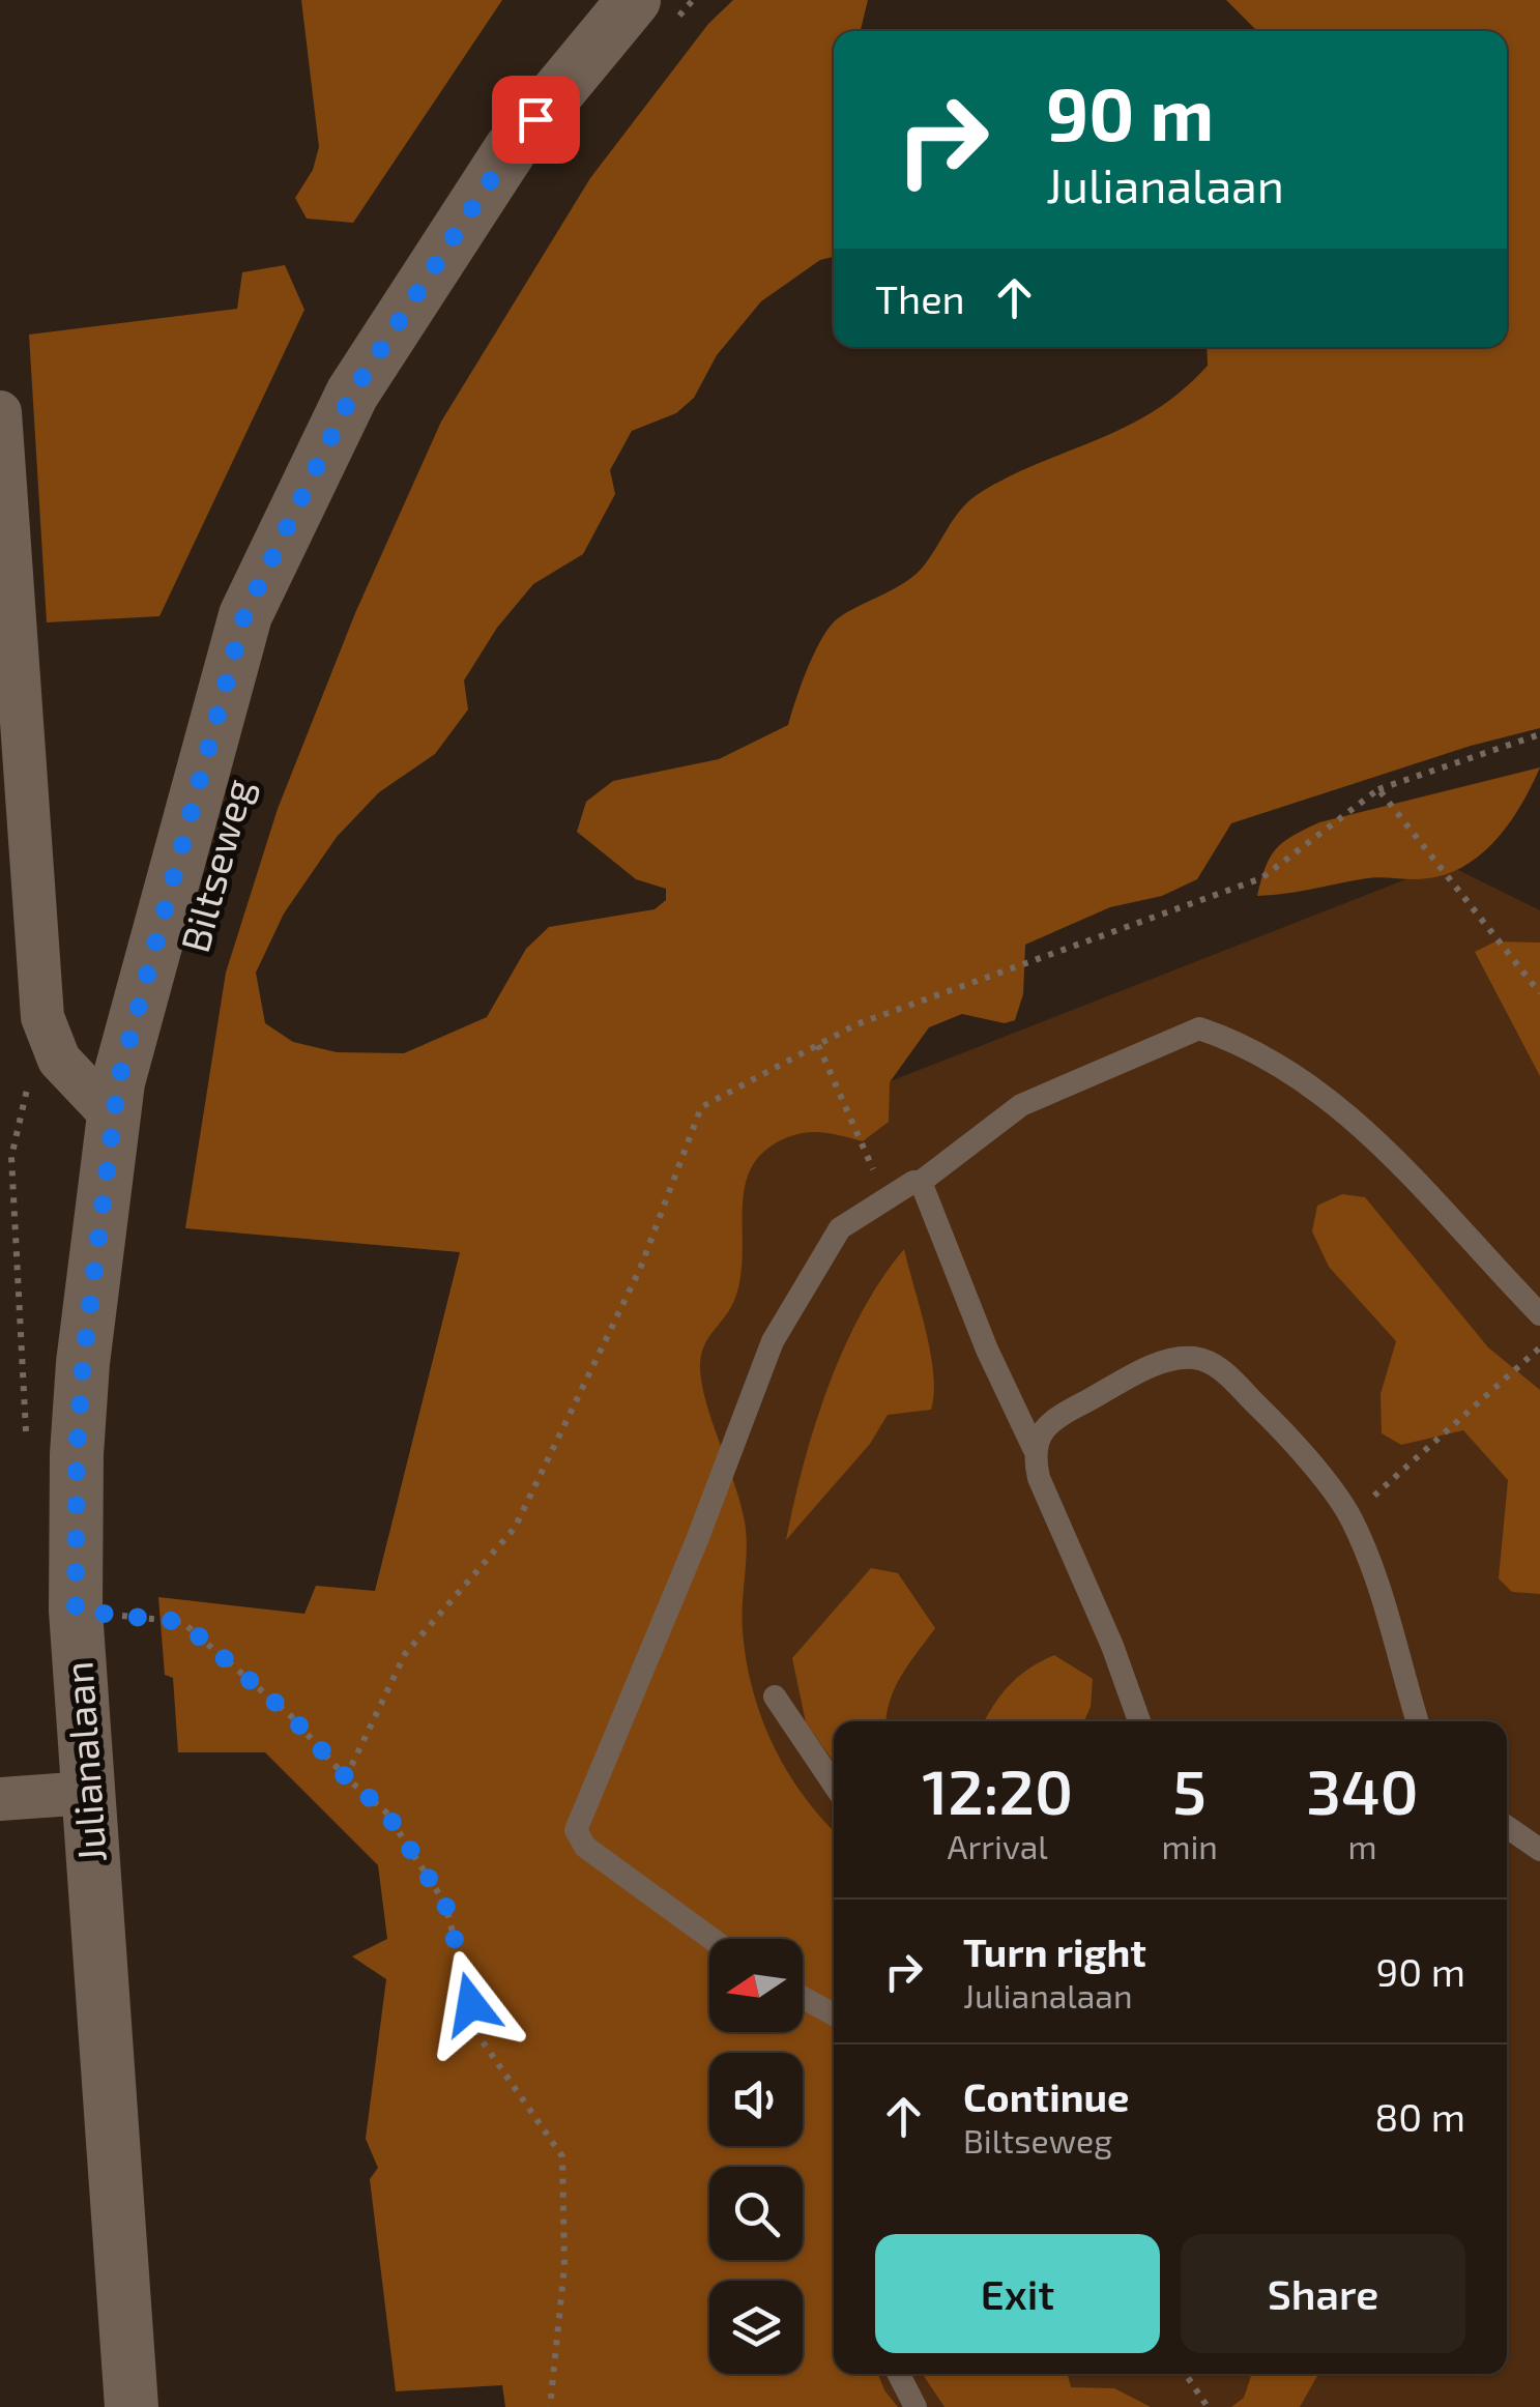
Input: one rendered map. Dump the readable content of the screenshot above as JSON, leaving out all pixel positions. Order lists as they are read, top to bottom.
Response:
{
  "streets": {
    "street": ["Biltseweg", "Julianalaan"]
  },
  "crossings": [
    ["Biltseweg", "Julianalaan"]
  ],
  "north": "left",
  "page": {
    "turn": ["90 m", "Julianalaan"],
    "then": "Then",
    "eta": [
      "12:20",
      "Arrival",
      "5",
      "min",
      "340",
      "m"
    ],
    "list": [
      {
        "name": "Turn right",
        "note": "Julianalaan",
        "value": "90 m"
      },
      {
        "name": "Continue",
        "note": "Biltseweg",
        "value": "80 m"
      }
    ],
    "buttons": ["Exit", "Share"]
  }
}
